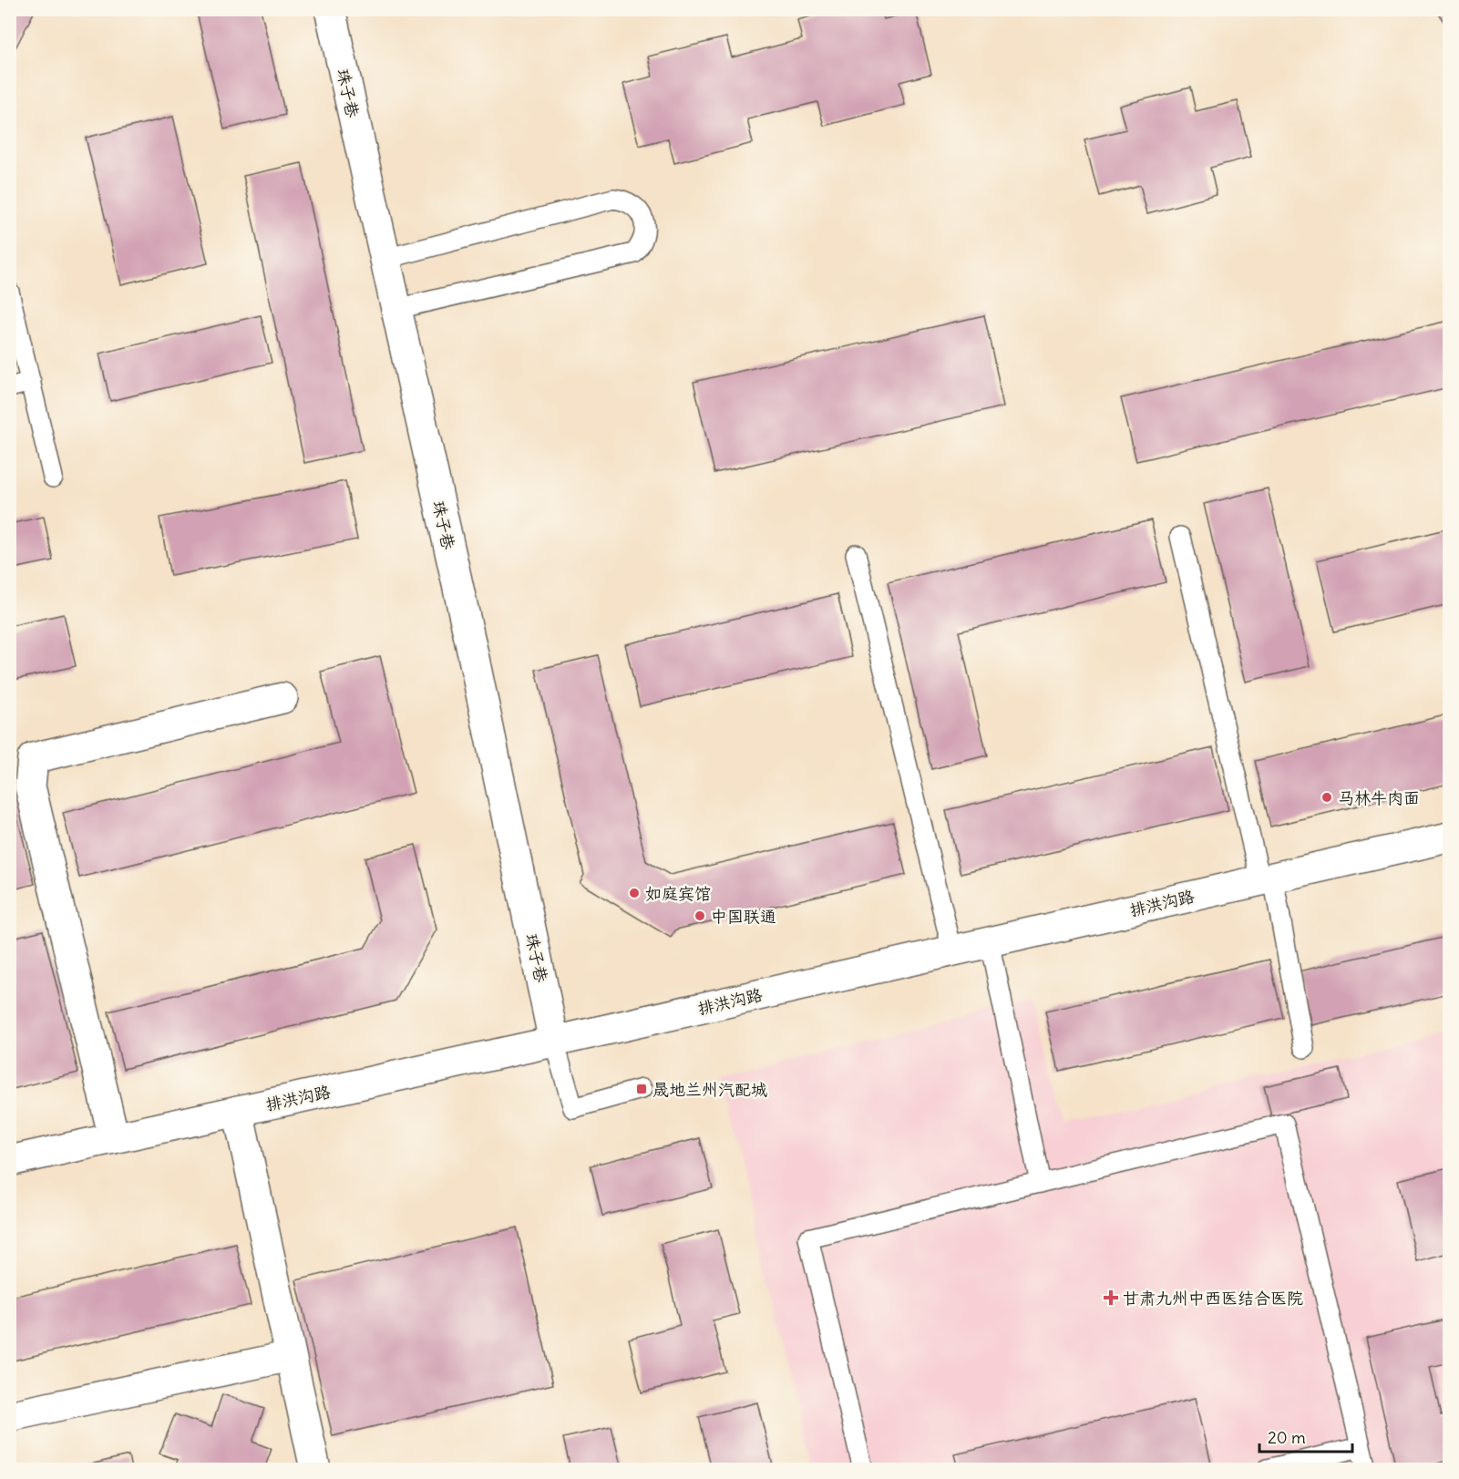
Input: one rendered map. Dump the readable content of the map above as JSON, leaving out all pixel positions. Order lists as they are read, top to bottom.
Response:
{
  "streets": {
    "street": ["珠子巷", "排洪沟路"]
  },
  "crossings": [
    ["珠子巷", "排洪沟路"]
  ],
  "places": {
    "other": ["马林牛肉面", "如庭宾馆", "中国联通"],
    "transit": ["晟地兰州汽配城"],
    "health": ["甘肃九州中西医结合医院"]
  },
  "scale_bar": "20 m"
}
